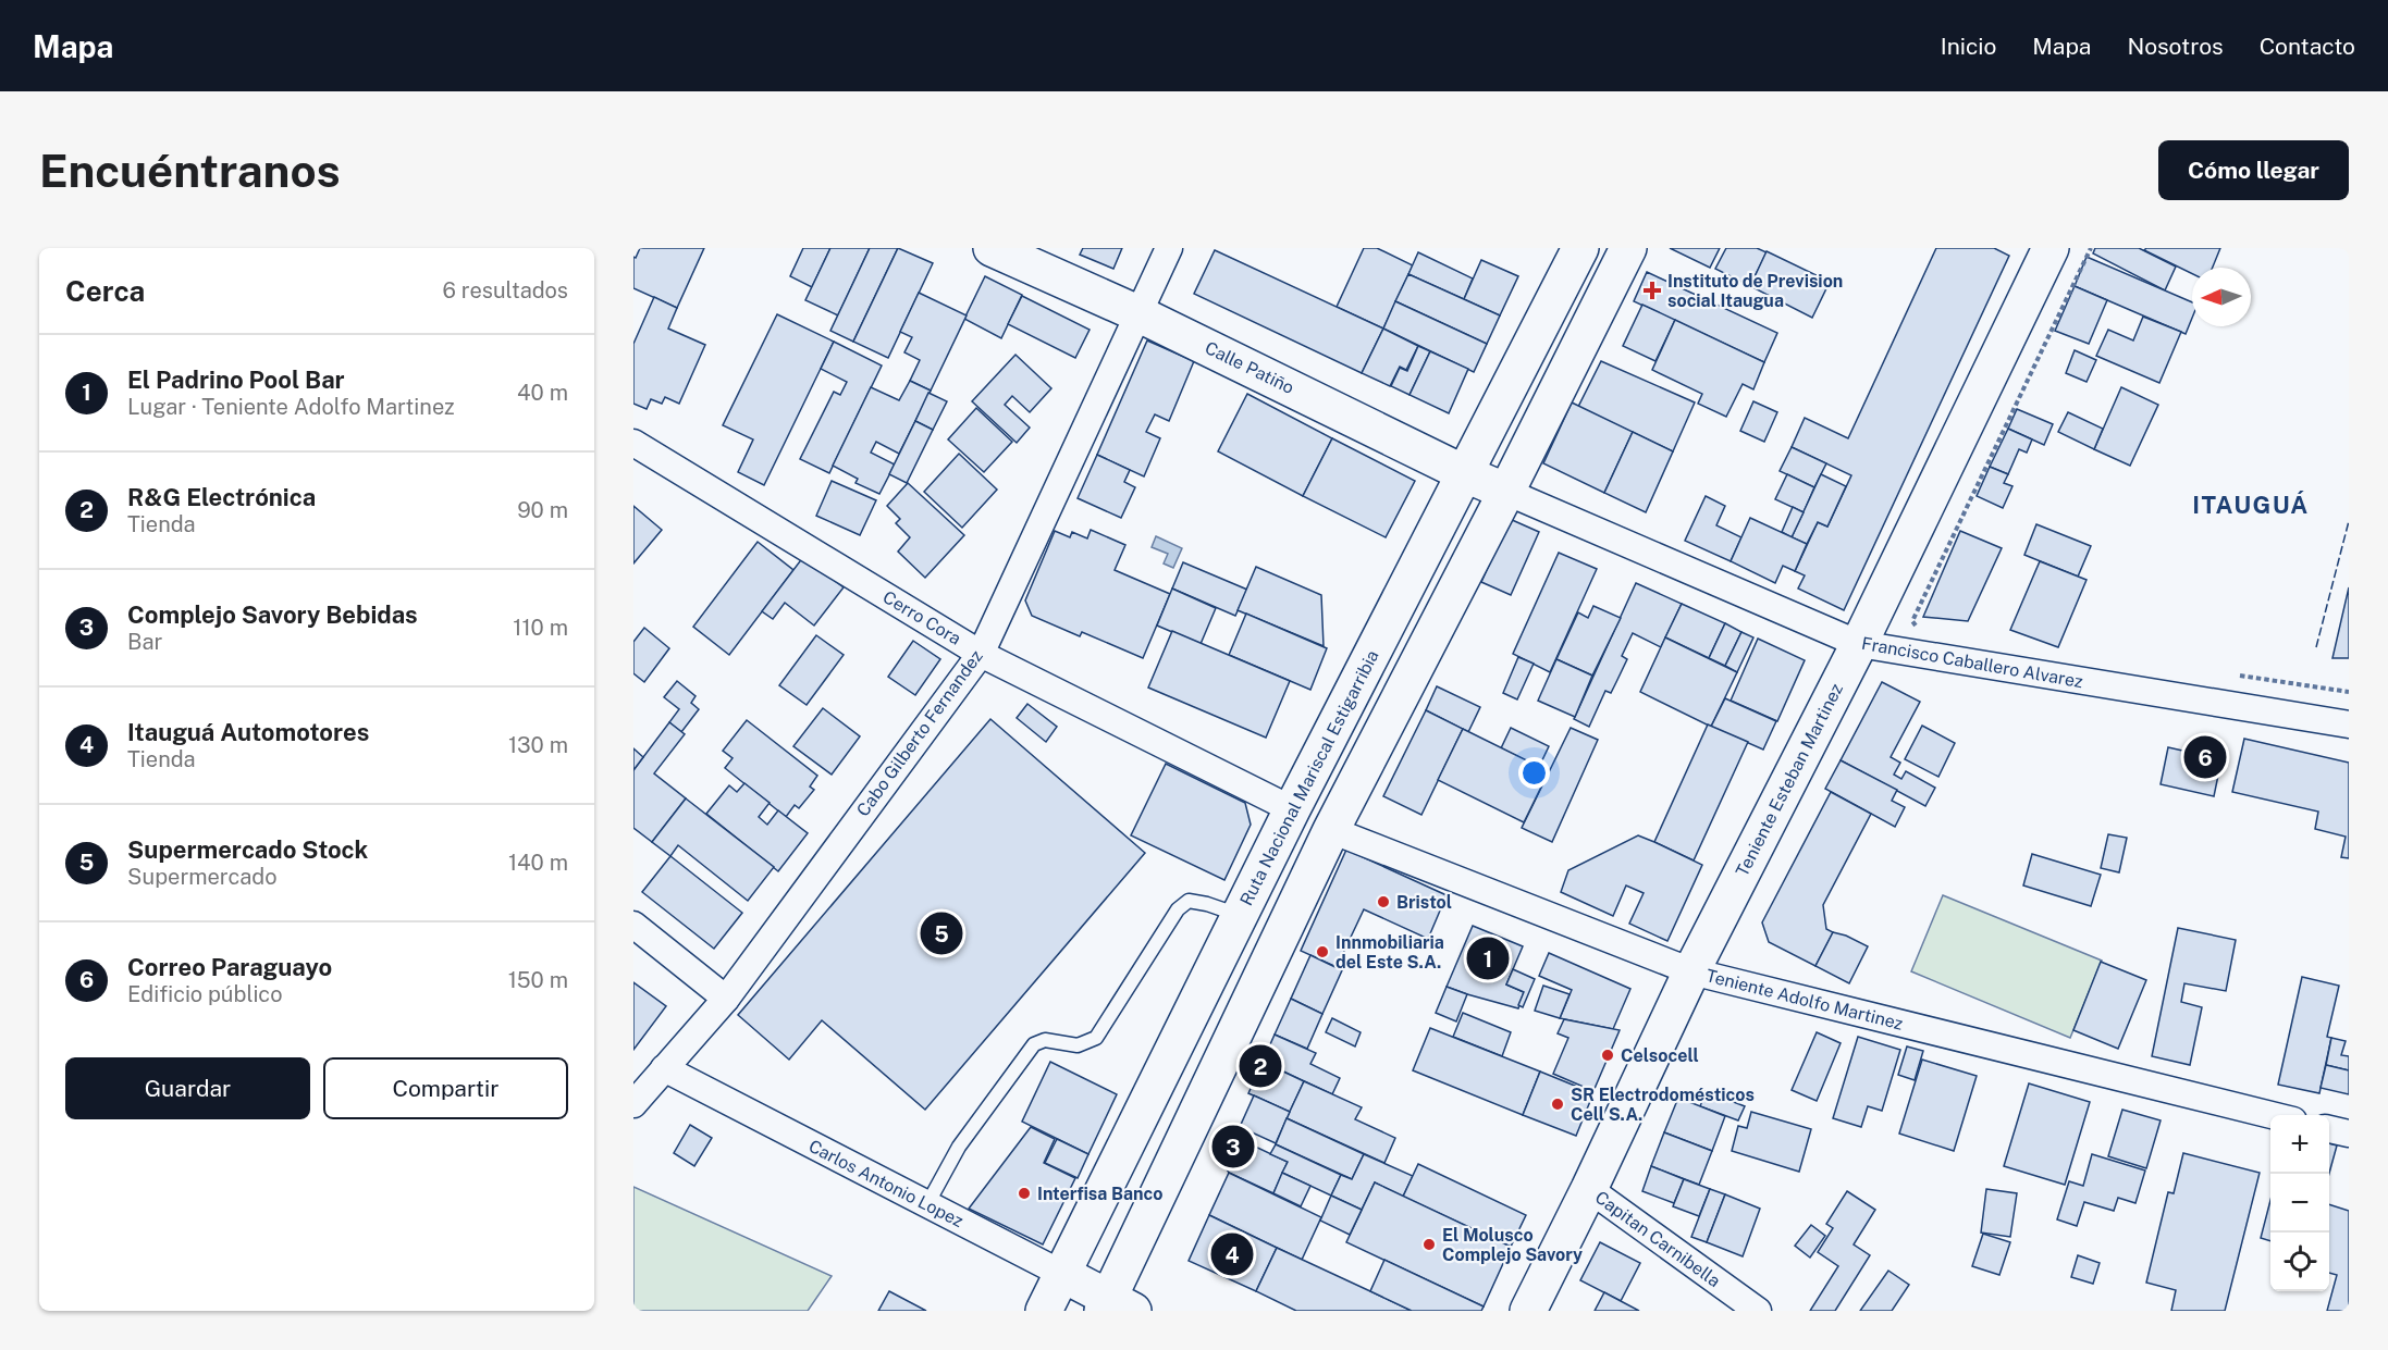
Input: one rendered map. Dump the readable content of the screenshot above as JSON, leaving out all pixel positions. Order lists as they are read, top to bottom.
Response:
{
  "streets": {
    "main road": [
      "Calle Patiño",
      "Ruta Nacional Mariscal Estigarribia",
      "Teniente Esteban Martinez",
      "Carlos Antonio Lopez"
    ],
    "street": [
      "Cerro Cora",
      "Francisco Caballero Alvarez",
      "Cabo Gilberto Fernandez",
      "Teniente Adolfo Martinez",
      "Capitan Carnibella"
    ]
  },
  "crossings": [
    ["Calle Patiño", "Francisco Caballero Alvarez"],
    ["Calle Patiño", "Cabo Gilberto Fernandez"],
    ["Calle Patiño", "Ruta Nacional Mariscal Estigarribia"],
    ["Cerro Cora", "Cabo Gilberto Fernandez"],
    ["Cerro Cora", "Ruta Nacional Mariscal Estigarribia"],
    ["Francisco Caballero Alvarez", "Teniente Esteban Martinez"],
    ["Cabo Gilberto Fernandez", "Carlos Antonio Lopez"],
    ["Ruta Nacional Mariscal Estigarribia", "Carlos Antonio Lopez"],
    ["Teniente Esteban Martinez", "Teniente Adolfo Martinez"],
    ["Teniente Esteban Martinez", "Capitan Carnibella"]
  ],
  "districts": ["ITAUGUÁ"],
  "places": {
    "health": ["Instituto de Prevision social Itaugua"],
    "other": [
      "Bristol",
      "Innmobiliaria del Este S.A.",
      "Celsocell",
      "SR Electrodomésticos Cell S.A.",
      "Interfisa Banco",
      "El Molusco Complejo Savory"
    ]
  },
  "north": "left",
  "page": {
    "header": "Mapa",
    "nav": [
      "Inicio",
      "Mapa",
      "Nosotros",
      "Contacto"
    ],
    "buttons": [
      "Cómo llegar",
      ["Guardar", "Compartir"]
    ],
    "title": "Encuéntranos",
    "heading": ["Cerca", "6 resultados"],
    "list": [
      {
        "mark": "1",
        "name": "El Padrino Pool Bar",
        "note": "Lugar · Teniente Adolfo Martinez",
        "value": "40 m"
      },
      {
        "mark": "2",
        "name": "R&G Electrónica",
        "note": "Tienda",
        "value": "90 m"
      },
      {
        "mark": "3",
        "name": "Complejo Savory Bebidas",
        "note": "Bar",
        "value": "110 m"
      },
      {
        "mark": "4",
        "name": "Itauguá Automotores",
        "note": "Tienda",
        "value": "130 m"
      },
      {
        "mark": "5",
        "name": "Supermercado Stock",
        "note": "Supermercado",
        "value": "140 m"
      },
      {
        "mark": "6",
        "name": "Correo Paraguayo",
        "note": "Edificio público",
        "value": "150 m"
      }
    ],
    "pins": [
      "6",
      "5",
      "1",
      "2",
      "3",
      "4"
    ],
    "map_buttons": ["+", "−"]
  }
}
